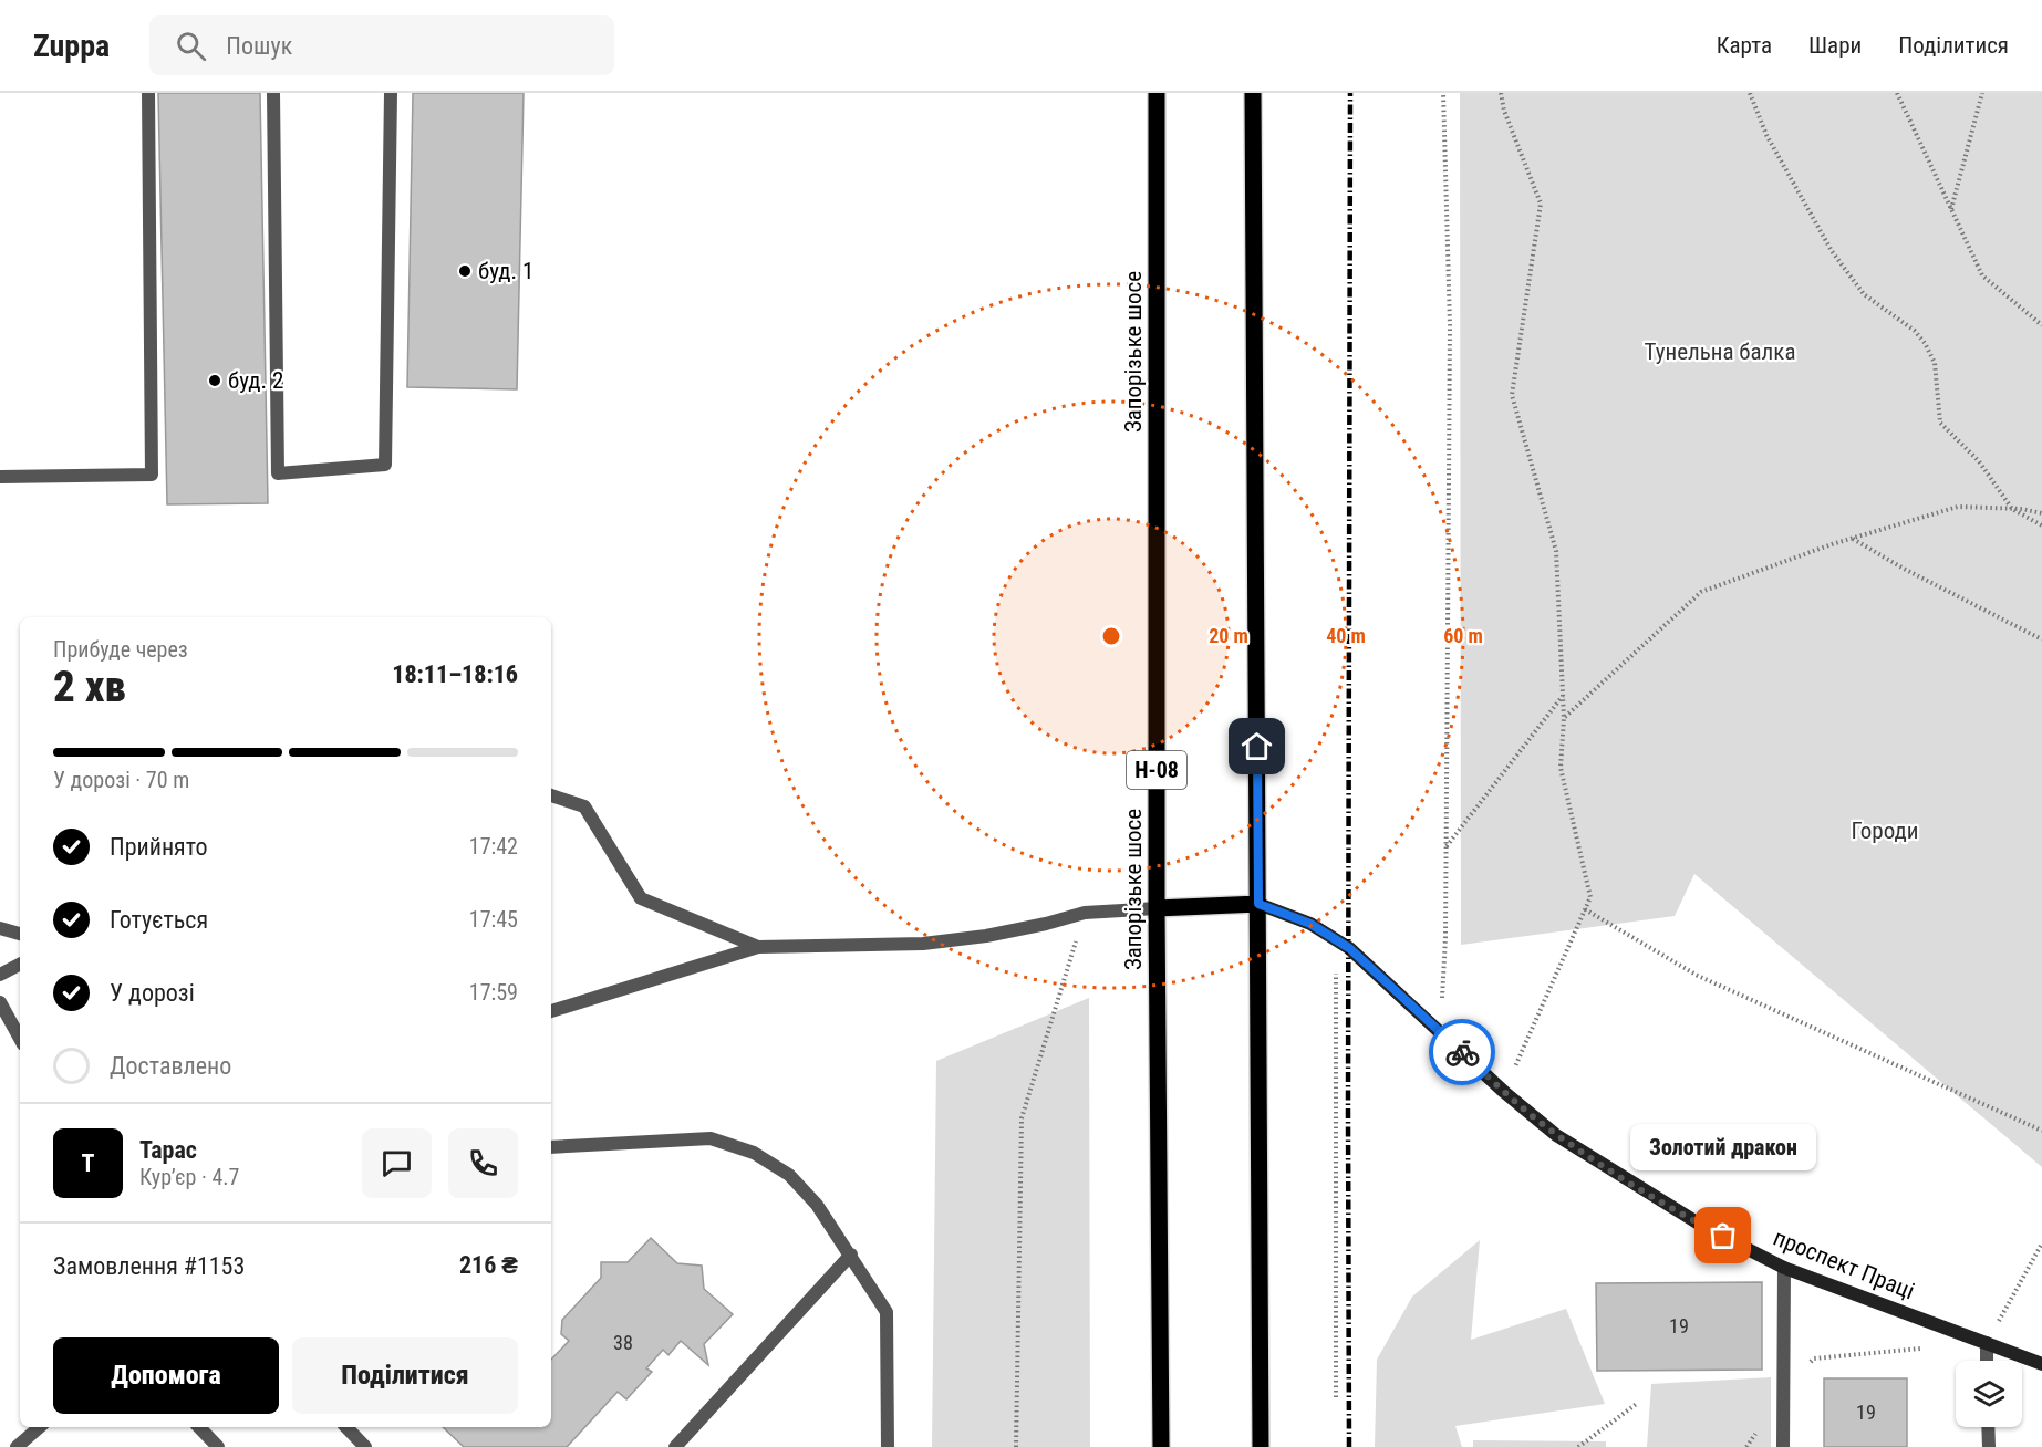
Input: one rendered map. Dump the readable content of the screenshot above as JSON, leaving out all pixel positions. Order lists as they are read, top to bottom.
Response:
{
  "streets": {
    "main road": ["Запорізьке шосе", "Н-08"],
    "street": ["проспект Праці"]
  },
  "parks": ["Тунельна балка", "Городи"],
  "places": ["буд. 1", "буд. 2", "Золотий дракон"],
  "house_numbers": ["19", "38", "19"],
  "page": {
    "header": "Zuppa",
    "search": "Пошук",
    "nav": ["Карта", "Шари", "Поділитися"],
    "heading": ["2 хв", "Прибуде через", "18:11–18:16"],
    "panel": [
      "Тарас",
      "Кур’єр · 4.7",
      "Замовлення #1153",
      "216 ₴"
    ],
    "bar": "У дорозі · 70 m",
    "list": [
      ["Прийнято", "17:42"],
      ["Готується", "17:45"],
      ["У дорозі", "17:59"],
      "Доставлено"
    ],
    "bubble": "Золотий дракон",
    "round": "Т",
    "buttons": ["Допомога", "Поділитися"]
  },
  "rings": ["20 m", "40 m", "60 m"]
}
